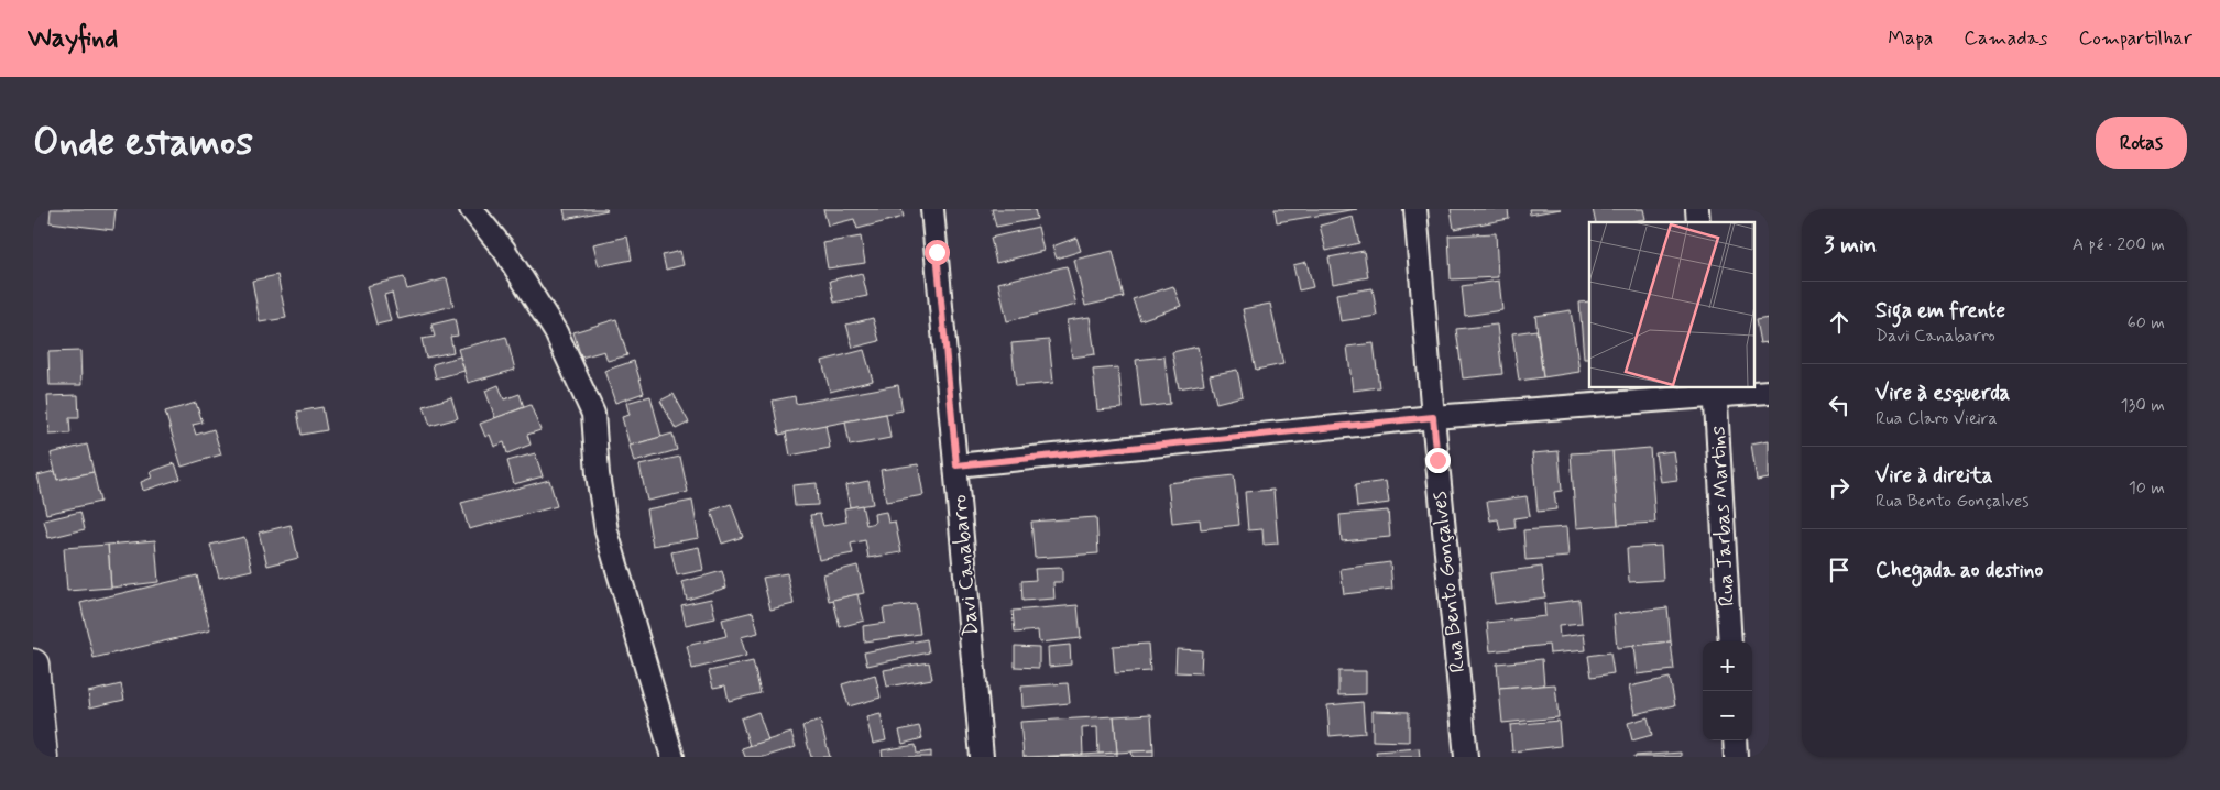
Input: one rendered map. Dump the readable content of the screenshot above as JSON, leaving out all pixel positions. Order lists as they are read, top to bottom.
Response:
{
  "streets": {
    "street": ["Rua Jarbas Martins", "Davi Canabarro", "Rua Bento Gonçalves"]
  },
  "page": {
    "header": "Wayfind",
    "nav": ["Mapa", "Camadas", "Compartilhar"],
    "buttons": "Rotas",
    "title": "Onde estamos",
    "heading": ["3 min", "A pé · 200 m"],
    "list": [
      ["Siga em frente", "Davi Canabarro", "60 m"],
      ["Vire à esquerda", "Rua Claro Vieira", "130 m"],
      ["Vire à direita", "Rua Bento Gonçalves", "10 m"],
      "Chegada ao destino"
    ],
    "map_buttons": ["+", "−"]
  }
}
